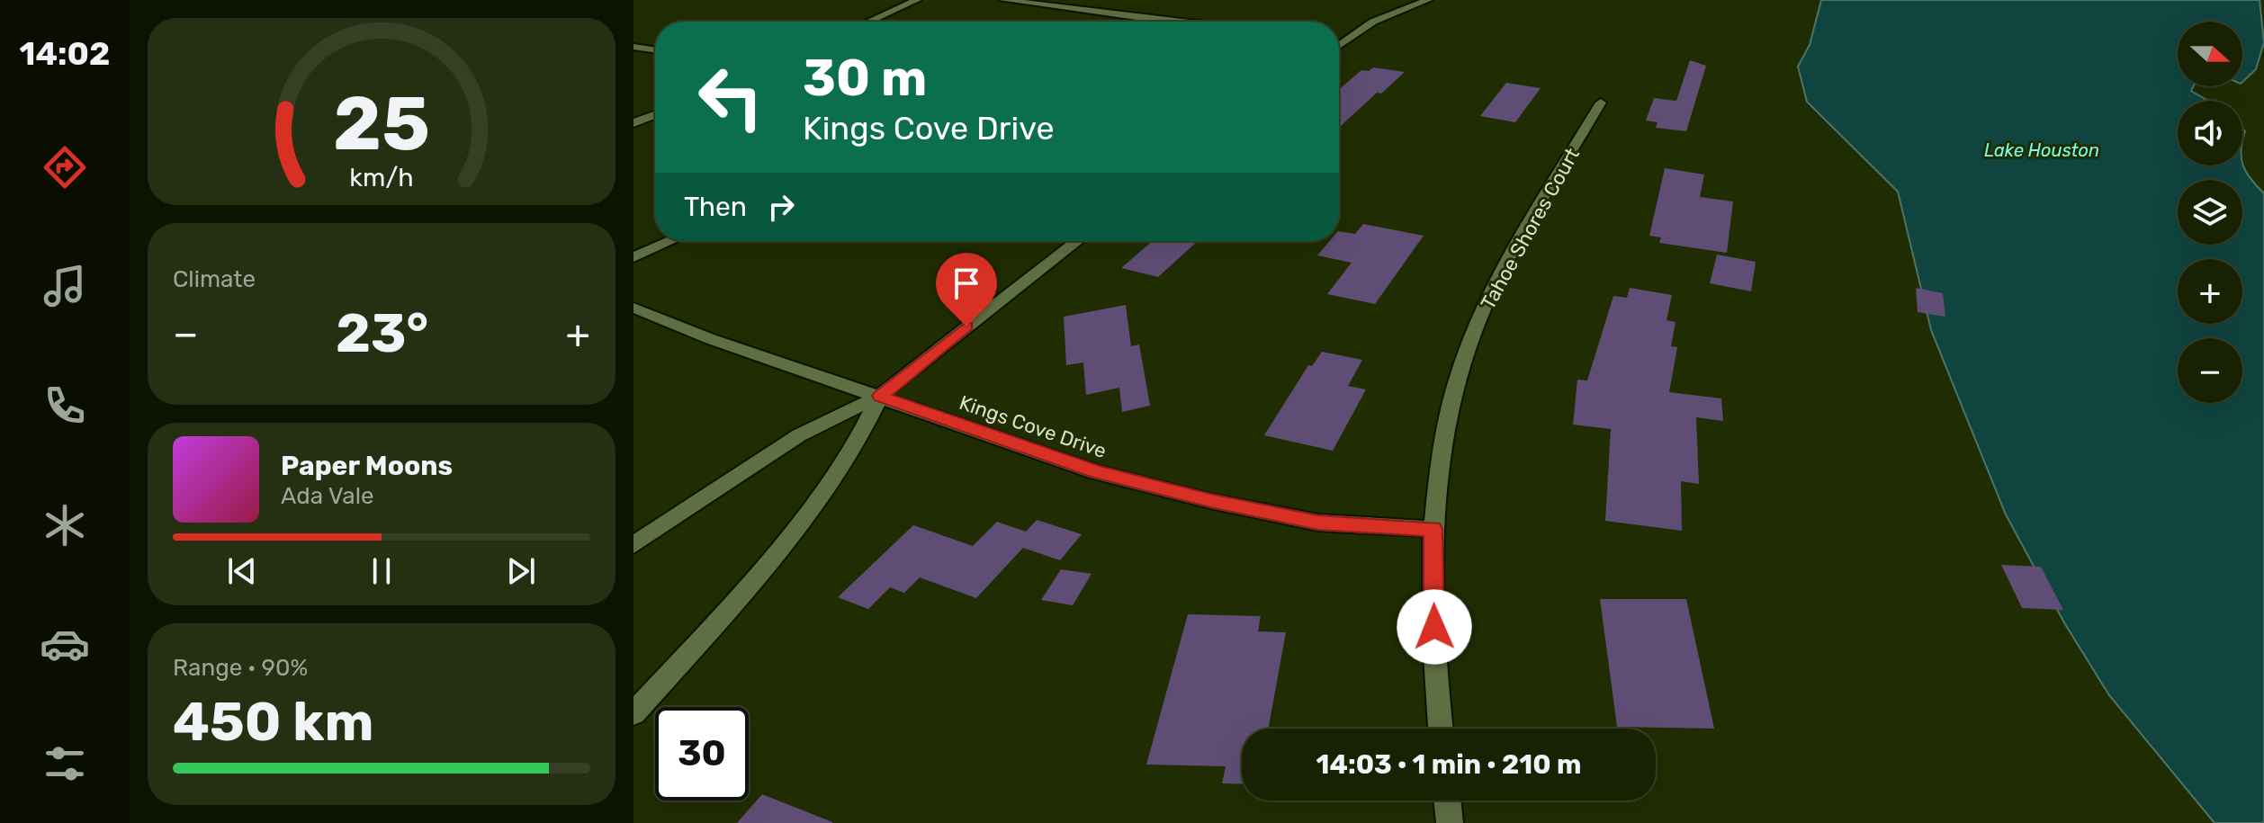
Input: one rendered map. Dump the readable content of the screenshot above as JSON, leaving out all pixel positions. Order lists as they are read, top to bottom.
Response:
{
  "streets": {
    "street": ["Tahoe Shores Court", "Kings Cove Drive"]
  },
  "crossings": [
    ["Tahoe Shores Court", "Kings Cove Drive"]
  ],
  "water": ["Lake Houston"],
  "north": "right",
  "page": {
    "tabs": "14:02",
    "map_buttons": ["+", "−"],
    "turn": ["30 m", "Kings Cove Drive"],
    "then": "Then",
    "tile": [
      "Climate",
      ["Range · 90%", "450 km"]
    ],
    "heat": ["−", "23°", "+"],
    "song": ["Paper Moons", "Ada Vale"],
    "limit": "30",
    "trip": "14:03 · 1 min · 210 m",
    "gauge": ["25", "km/h"]
  }
}
